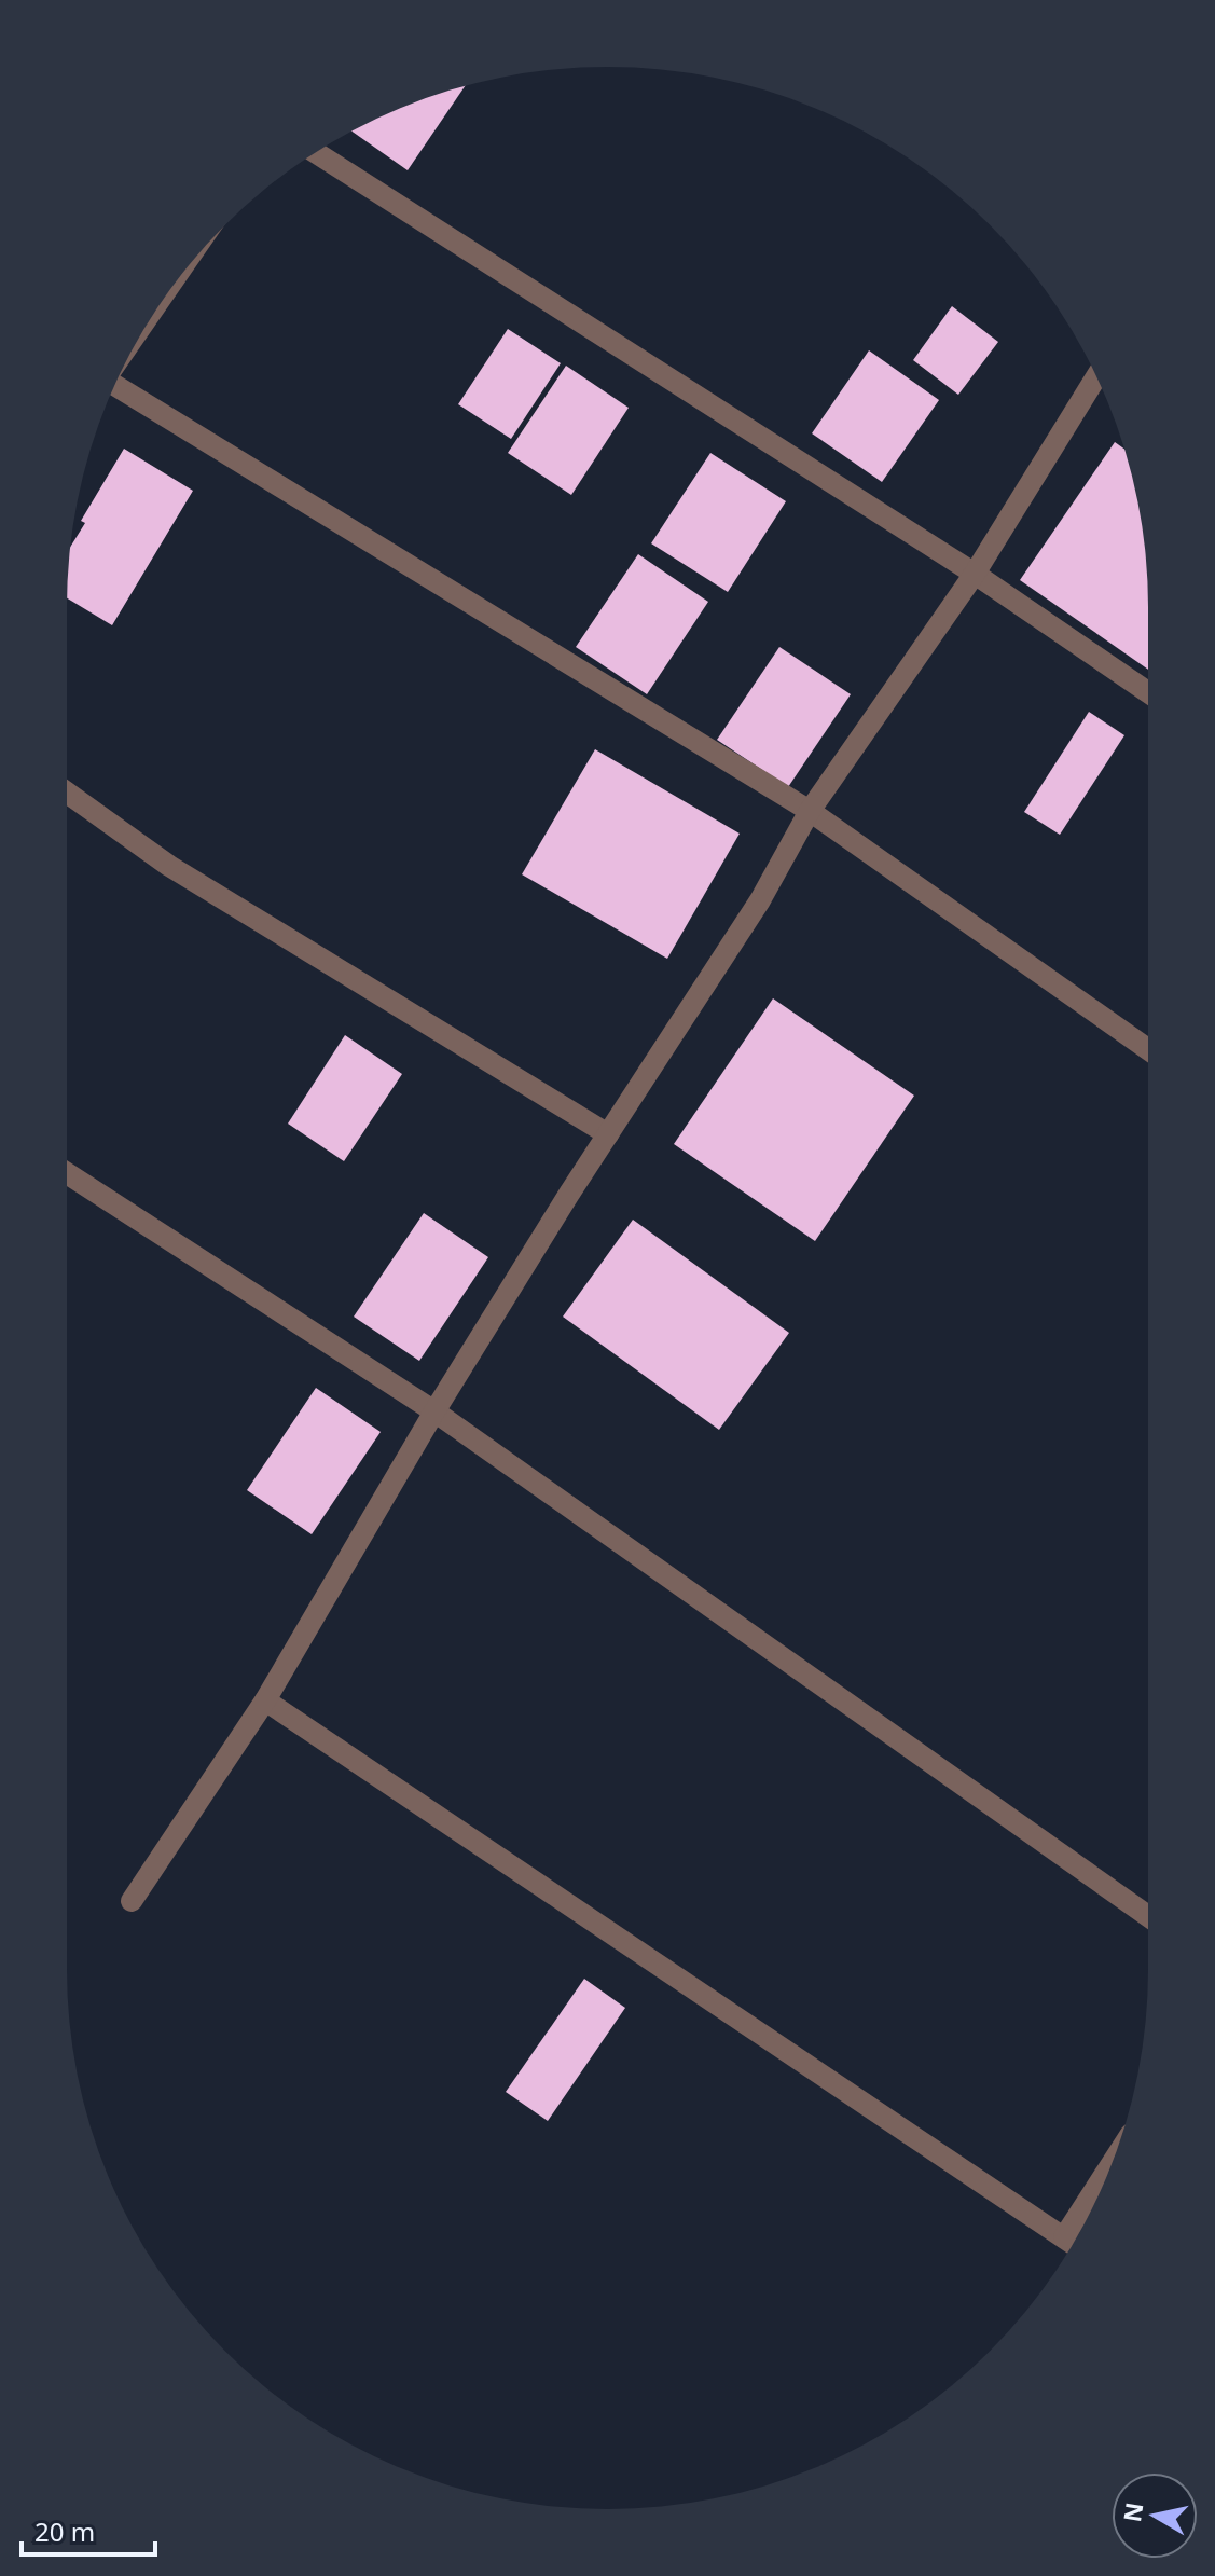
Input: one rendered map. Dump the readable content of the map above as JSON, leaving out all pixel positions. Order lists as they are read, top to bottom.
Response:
{
  "scale_bar": "20 m",
  "north": "left"
}
